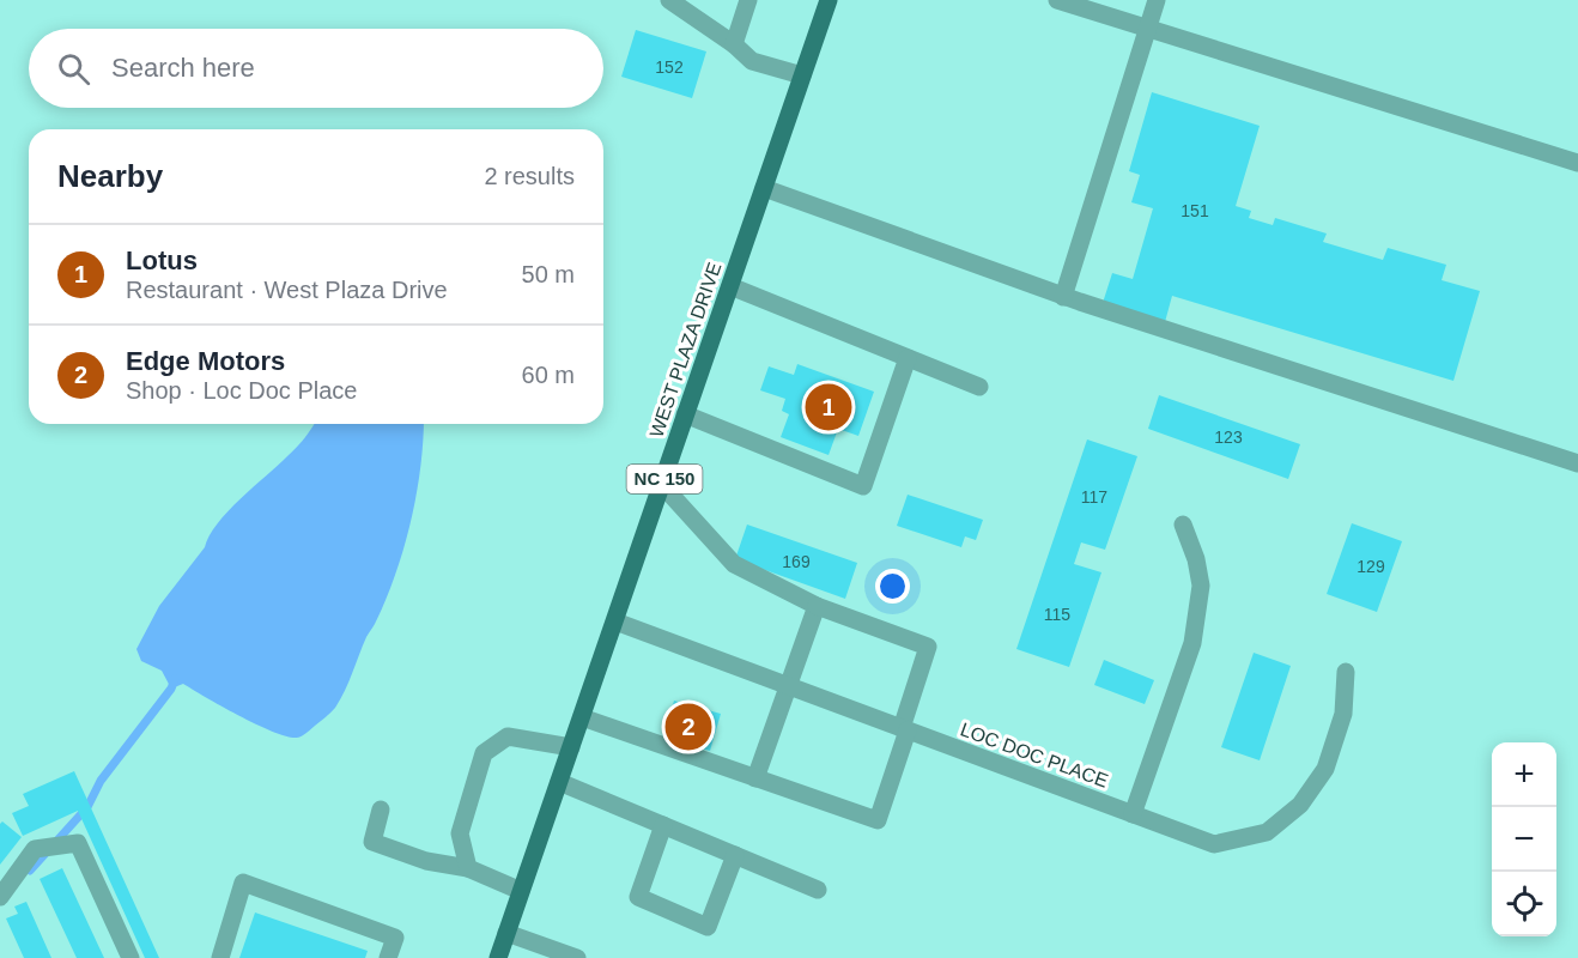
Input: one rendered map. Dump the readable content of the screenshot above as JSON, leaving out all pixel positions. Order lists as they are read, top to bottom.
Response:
{
  "streets": {
    "main road": ["WEST PLAZA DRIVE", "NC 150"],
    "street": ["LOC DOC PLACE"]
  },
  "crossings": [
    ["WEST PLAZA DRIVE", "LOC DOC PLACE"]
  ],
  "house_numbers": [
    "152",
    "151",
    "123",
    "117",
    "169",
    "129",
    "115"
  ],
  "page": {
    "search": "Search here",
    "heading": ["Nearby", "2 results"],
    "list": [
      {
        "mark": "1",
        "name": "Lotus",
        "note": "Restaurant · West Plaza Drive",
        "value": "50 m"
      },
      {
        "mark": "2",
        "name": "Edge Motors",
        "note": "Shop · Loc Doc Place",
        "value": "60 m"
      }
    ],
    "pins": ["1", "2"],
    "map_buttons": ["+", "−"]
  }
}
